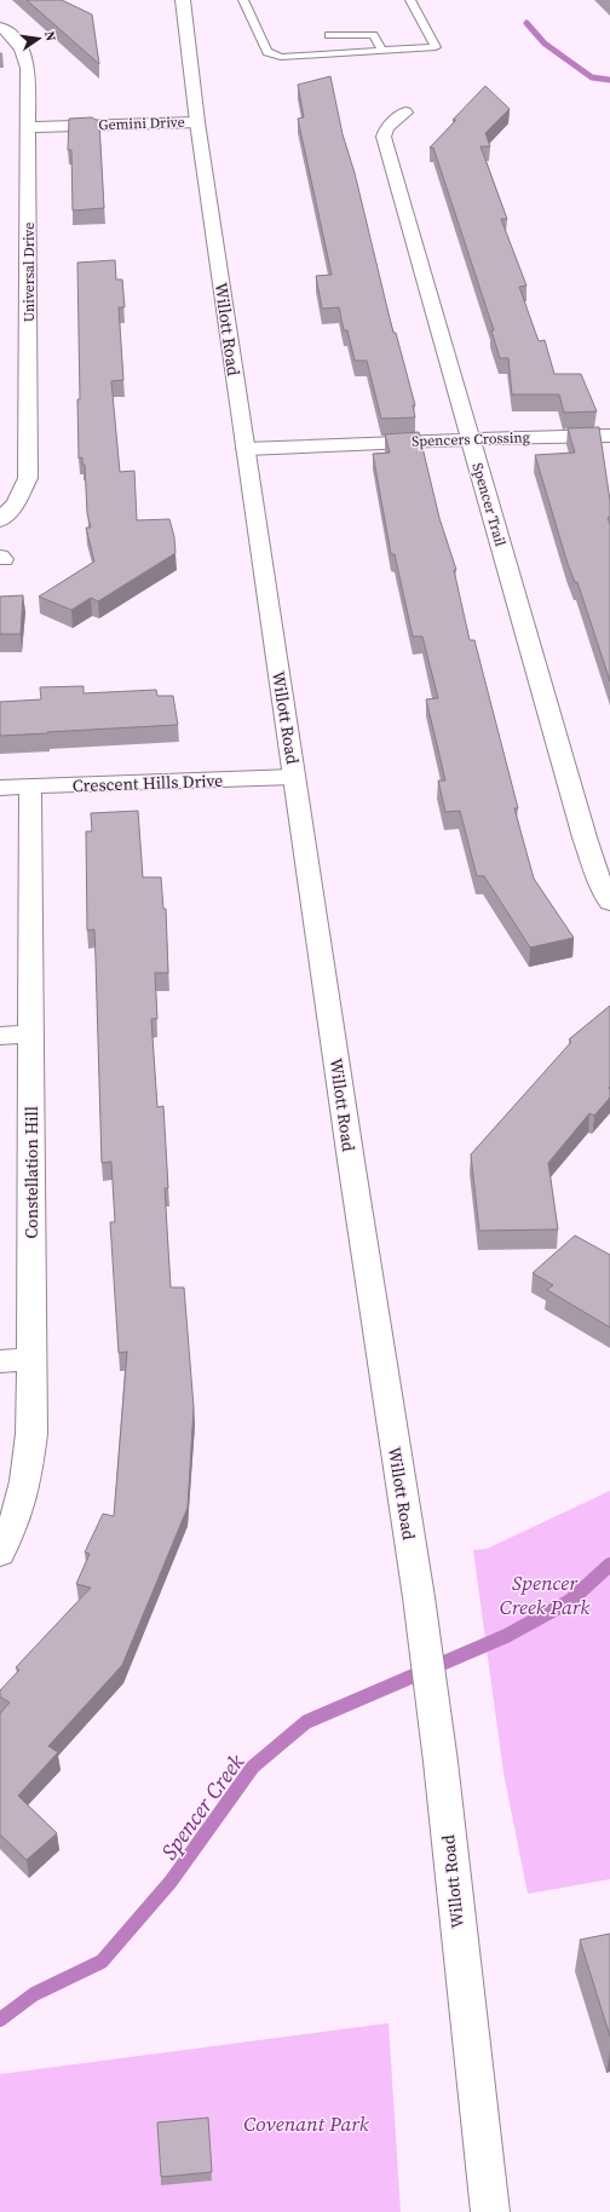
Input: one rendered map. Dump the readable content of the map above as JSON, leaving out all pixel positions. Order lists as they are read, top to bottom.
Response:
{
  "streets": {
    "street": [
      "Gemini Drive",
      "Universal Drive",
      "Willott Road",
      "Spencers Crossing",
      "Spencer Trail",
      "Crescent Hills Drive",
      "Constellation Hill"
    ]
  },
  "crossings": [
    ["Gemini Drive", "Universal Drive"],
    ["Gemini Drive", "Willott Road"],
    ["Willott Road", "Spencers Crossing"],
    ["Willott Road", "Crescent Hills Drive"],
    ["Spencers Crossing", "Spencer Trail"],
    ["Crescent Hills Drive", "Constellation Hill"]
  ],
  "water": ["Spencer Creek"],
  "parks": ["Spencer Creek Park", "Covenant Park"],
  "north": "right"
}
